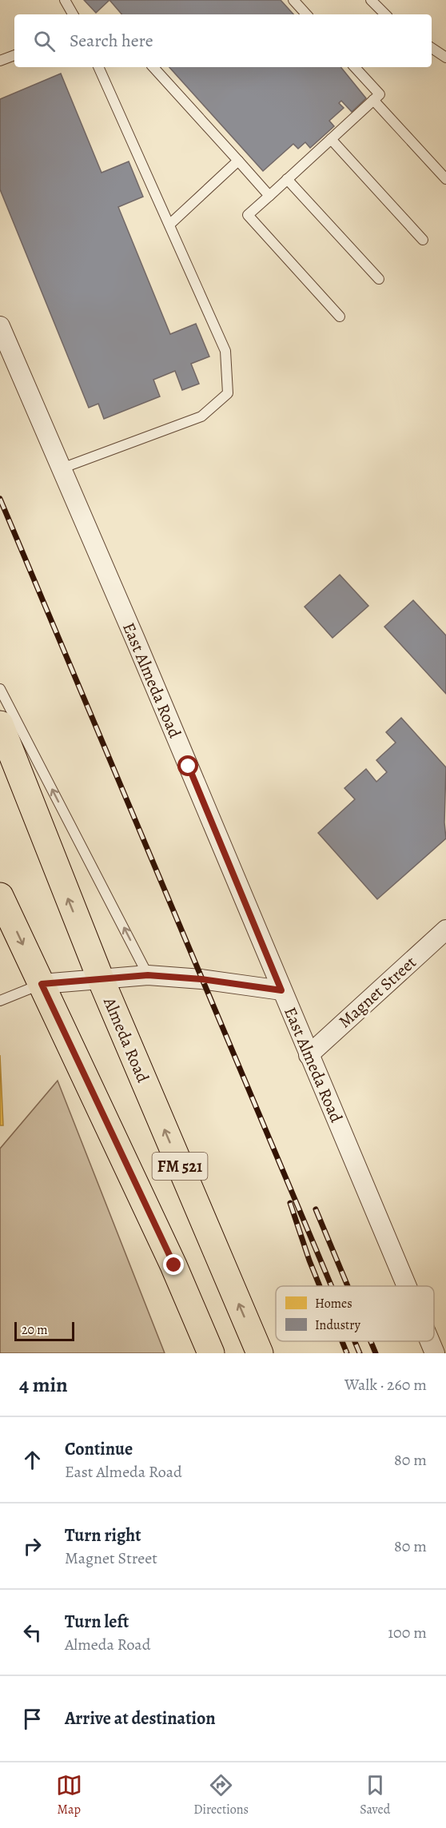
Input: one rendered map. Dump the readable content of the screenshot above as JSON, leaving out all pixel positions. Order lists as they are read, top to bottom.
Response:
{
  "streets": {
    "main road": ["Almeda Road", "FM 521"],
    "street": ["East Almeda Road", "Magnet Street"]
  },
  "crossings": [
    ["East Almeda Road", "Magnet Street"]
  ],
  "legend": ["Homes", "Industry"],
  "scale_bar": "20 m",
  "page": {
    "search": "Search here",
    "scale": "20 m",
    "heading": ["4 min", "Walk · 260 m"],
    "list": [
      ["Continue", "East Almeda Road", "80 m"],
      ["Turn right", "Magnet Street", "80 m"],
      ["Turn left", "Almeda Road", "100 m"],
      "Arrive at destination"
    ],
    "nav": ["Map", "Directions", "Saved"]
  }
}
